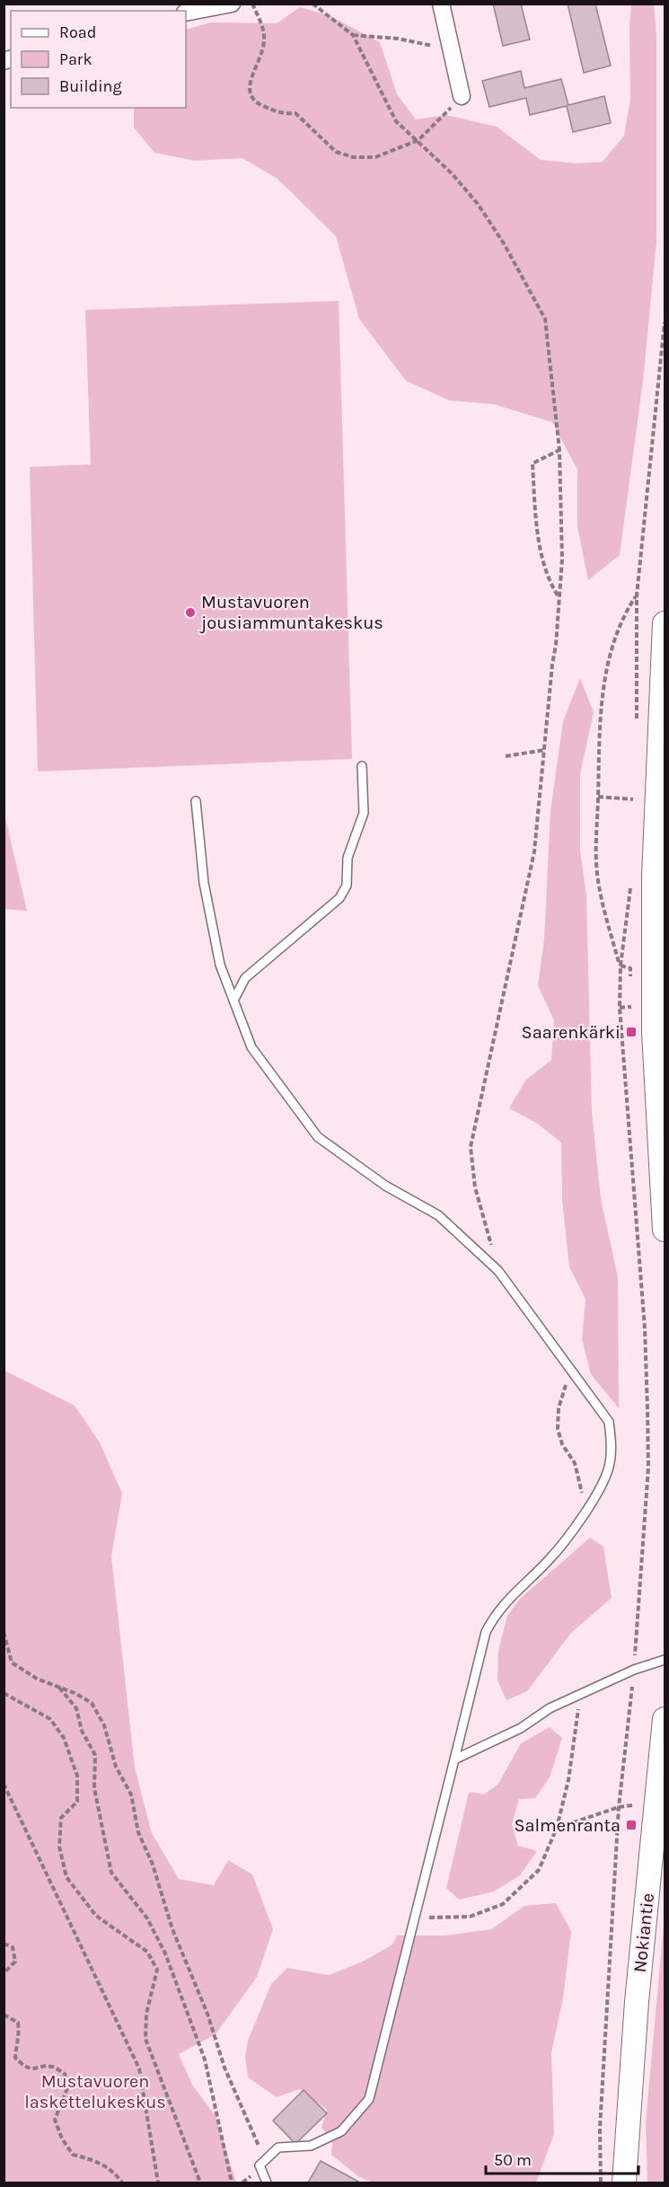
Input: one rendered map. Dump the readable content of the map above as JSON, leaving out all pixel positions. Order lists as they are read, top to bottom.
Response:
{
  "streets": {
    "main road": ["Nokiantie"]
  },
  "parks": ["Mustavuoren laskettelukeskus"],
  "places": {
    "other": ["Mustavuoren jousiammuntakeskus"],
    "transit": ["Saarenkärki", "Salmenranta"]
  },
  "legend": ["Road", "Park", "Building"],
  "scale_bar": "50 m"
}
